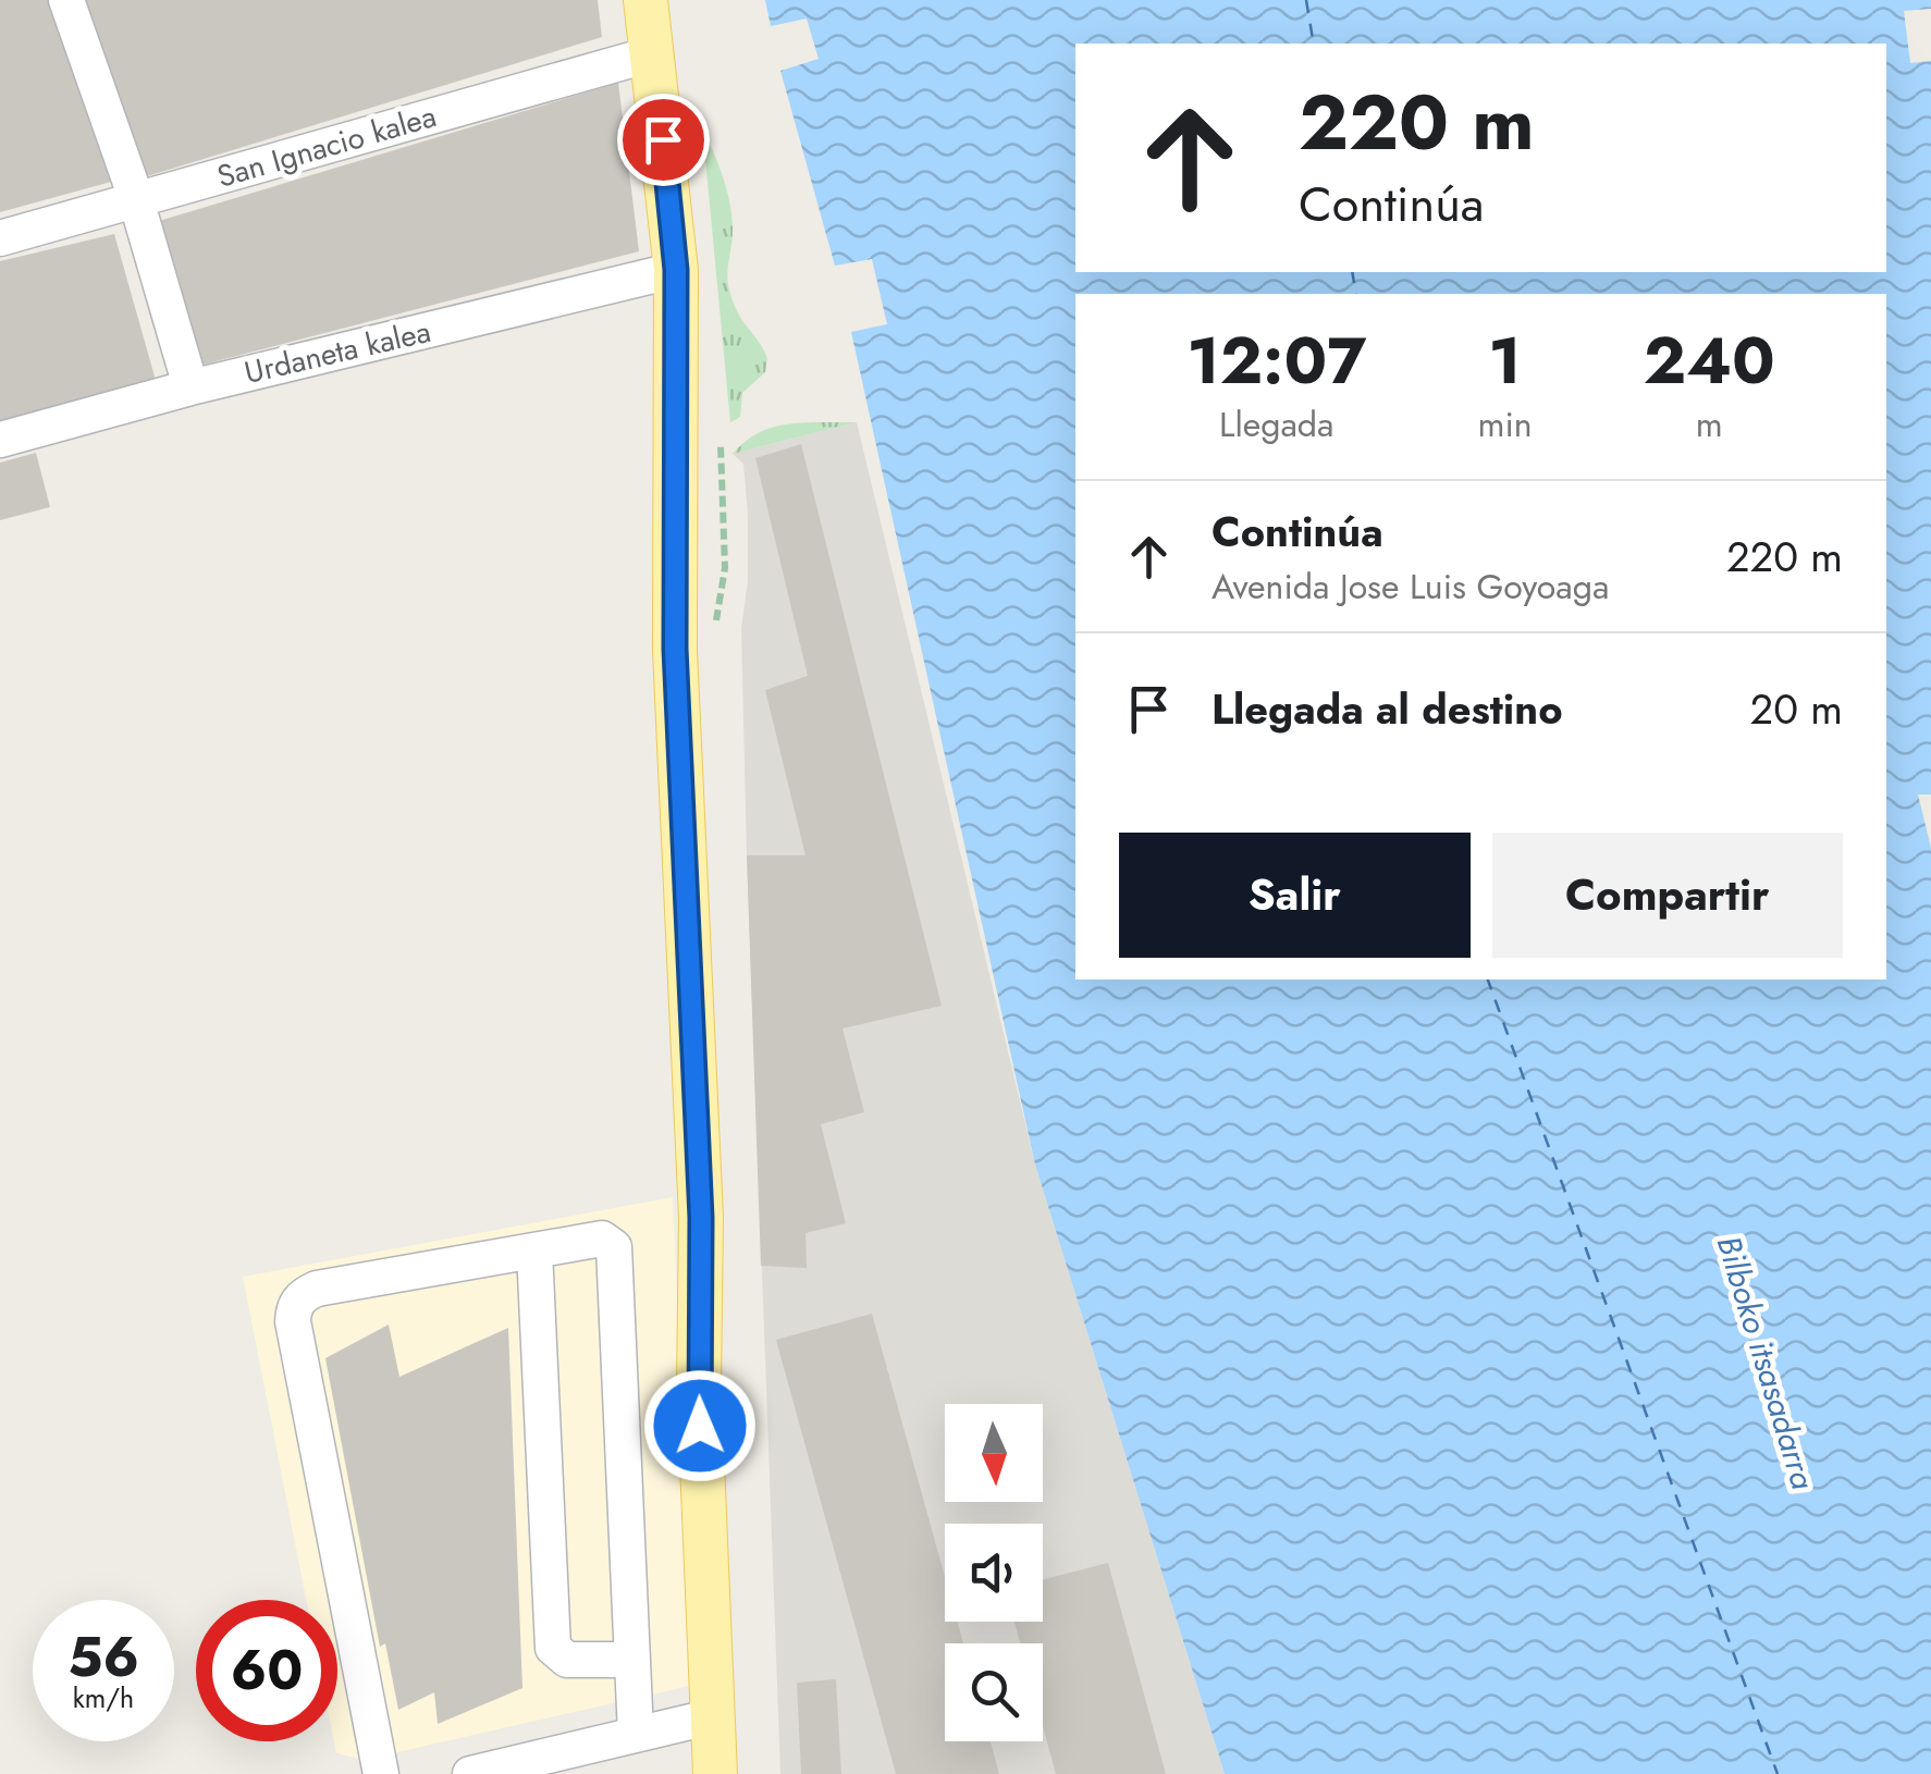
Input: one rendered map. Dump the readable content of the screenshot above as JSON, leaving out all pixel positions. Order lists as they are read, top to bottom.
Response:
{
  "streets": {
    "street": ["San Ignacio kalea", "Urdaneta kalea"]
  },
  "water": ["Bilboko itsasadarra"],
  "north": "bottom",
  "page": {
    "turn": ["220 m", "Continúa"],
    "eta": [
      "12:07",
      "Llegada",
      "1",
      "min",
      "240",
      "m"
    ],
    "list": [
      {
        "name": "Continúa",
        "note": "Avenida Jose Luis Goyoaga",
        "value": "220 m"
      },
      {
        "name": "Llegada al destino",
        "value": "20 m"
      }
    ],
    "buttons": ["Salir", "Compartir"],
    "speed": "56 km/h",
    "limit": "60"
  }
}
